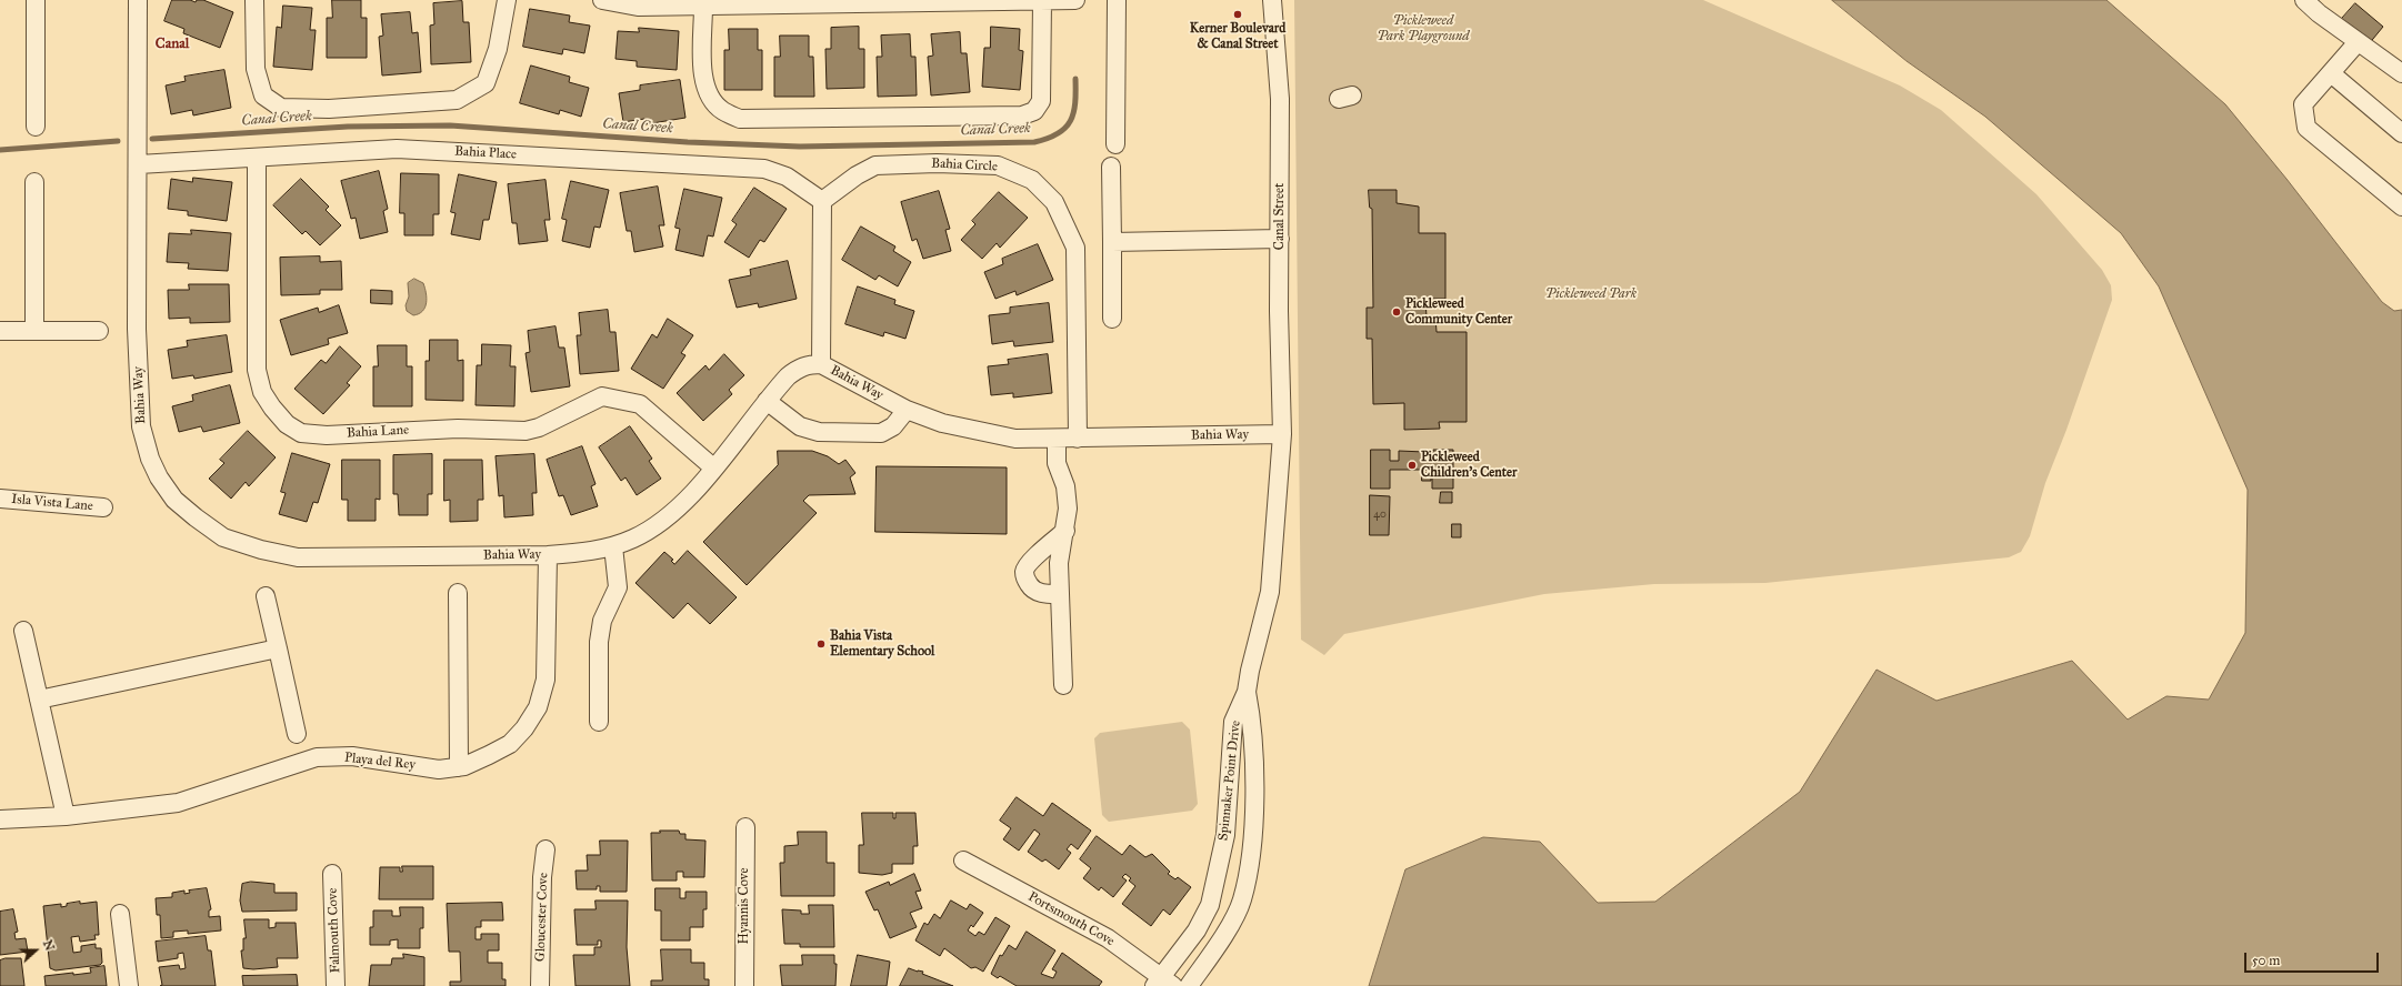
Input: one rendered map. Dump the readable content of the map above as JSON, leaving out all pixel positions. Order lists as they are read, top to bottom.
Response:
{
  "streets": {
    "street": [
      "Bahia Place",
      "Bahia Circle",
      "Canal Street",
      "Bahia Way",
      "Bahia Lane",
      "Isla Vista Lane",
      "Playa del Rey",
      "Spinnaker Point Drive",
      "Hyannis Cove",
      "Gloucester Cove",
      "Portsmouth Cove",
      "Falmouth Cove"
    ]
  },
  "crossings": [
    ["Bahia Place", "Bahia Circle"],
    ["Bahia Place", "Bahia Way"],
    ["Bahia Place", "Bahia Lane"],
    ["Bahia Circle", "Bahia Way"],
    ["Canal Street", "Bahia Way"],
    ["Canal Street", "Spinnaker Point Drive"],
    ["Bahia Way", "Bahia Lane"],
    ["Bahia Way", "Playa del Rey"],
    ["Bahia Way", "Spinnaker Point Drive"],
    ["Spinnaker Point Drive", "Portsmouth Cove"]
  ],
  "districts": ["Canal"],
  "water": ["Canal Creek"],
  "parks": ["Pickleweed Park Playground", "Pickleweed Park"],
  "places": [
    "Kerner Boulevard & Canal Street",
    "Pickleweed Community Center",
    "Pickleweed Children's Center",
    "Bahia Vista Elementary School"
  ],
  "house_numbers": ["40"],
  "scale_bar": "50 m",
  "north": "right"
}
